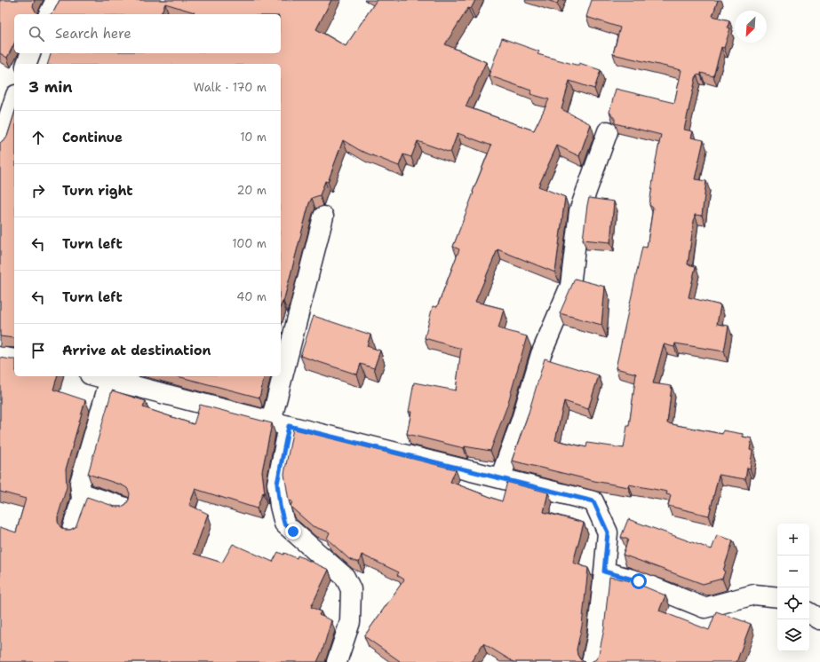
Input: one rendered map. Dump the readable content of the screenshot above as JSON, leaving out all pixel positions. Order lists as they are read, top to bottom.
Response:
{
  "north": "bottom left",
  "page": {
    "search": "Search here",
    "heading": ["3 min", "Walk · 170 m"],
    "list": [
      ["Continue", "10 m"],
      ["Turn right", "20 m"],
      ["Turn left", "100 m"],
      ["Turn left", "40 m"],
      "Arrive at destination"
    ],
    "map_buttons": ["+", "−"]
  }
}
